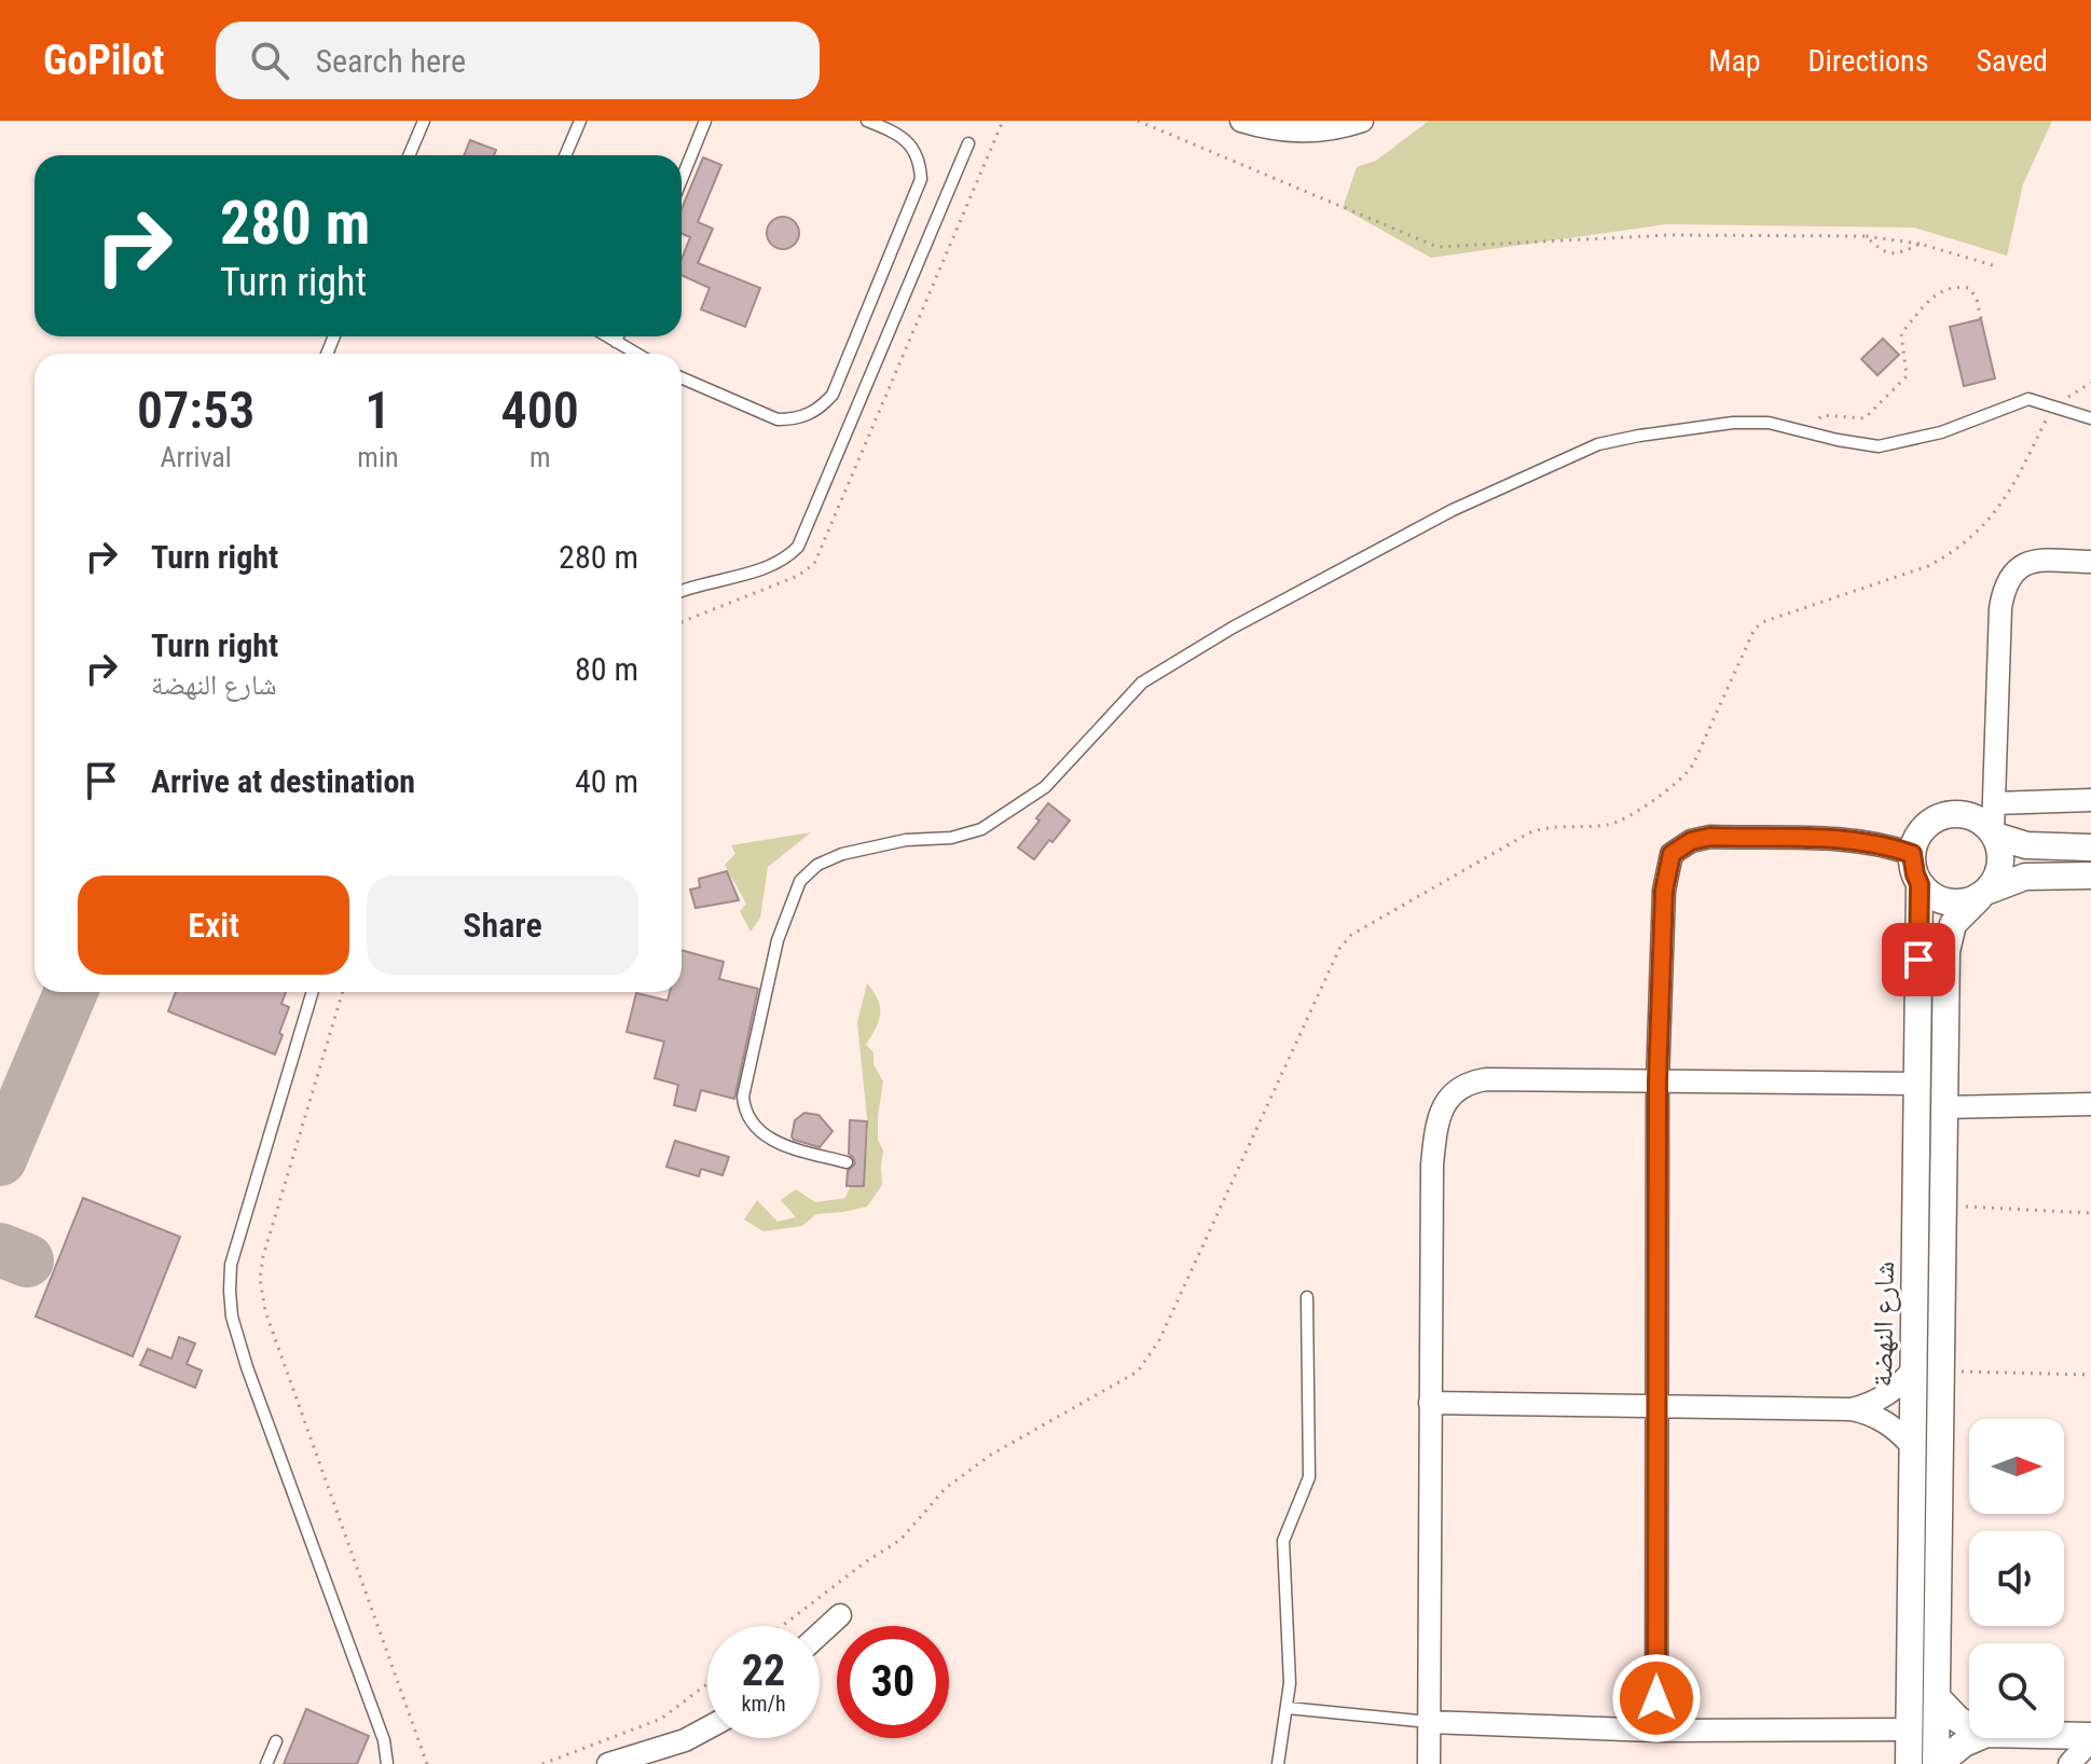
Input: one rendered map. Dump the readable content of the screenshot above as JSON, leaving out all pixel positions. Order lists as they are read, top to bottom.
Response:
{
  "streets": {
    "street": ["شارع النهضة"]
  },
  "north": "right",
  "page": {
    "header": "GoPilot",
    "search": "Search here",
    "nav": ["Map", "Directions", "Saved"],
    "turn": ["280 m", "Turn right"],
    "eta": [
      "07:53",
      "Arrival",
      "1",
      "min",
      "400",
      "m"
    ],
    "list": [
      {
        "name": "Turn right",
        "value": "280 m"
      },
      {
        "name": "Turn right",
        "note": "شارع النهضة",
        "value": "80 m"
      },
      {
        "name": "Arrive at destination",
        "value": "40 m"
      }
    ],
    "buttons": ["Exit", "Share"],
    "speed": "22 km/h",
    "limit": "30"
  }
}
